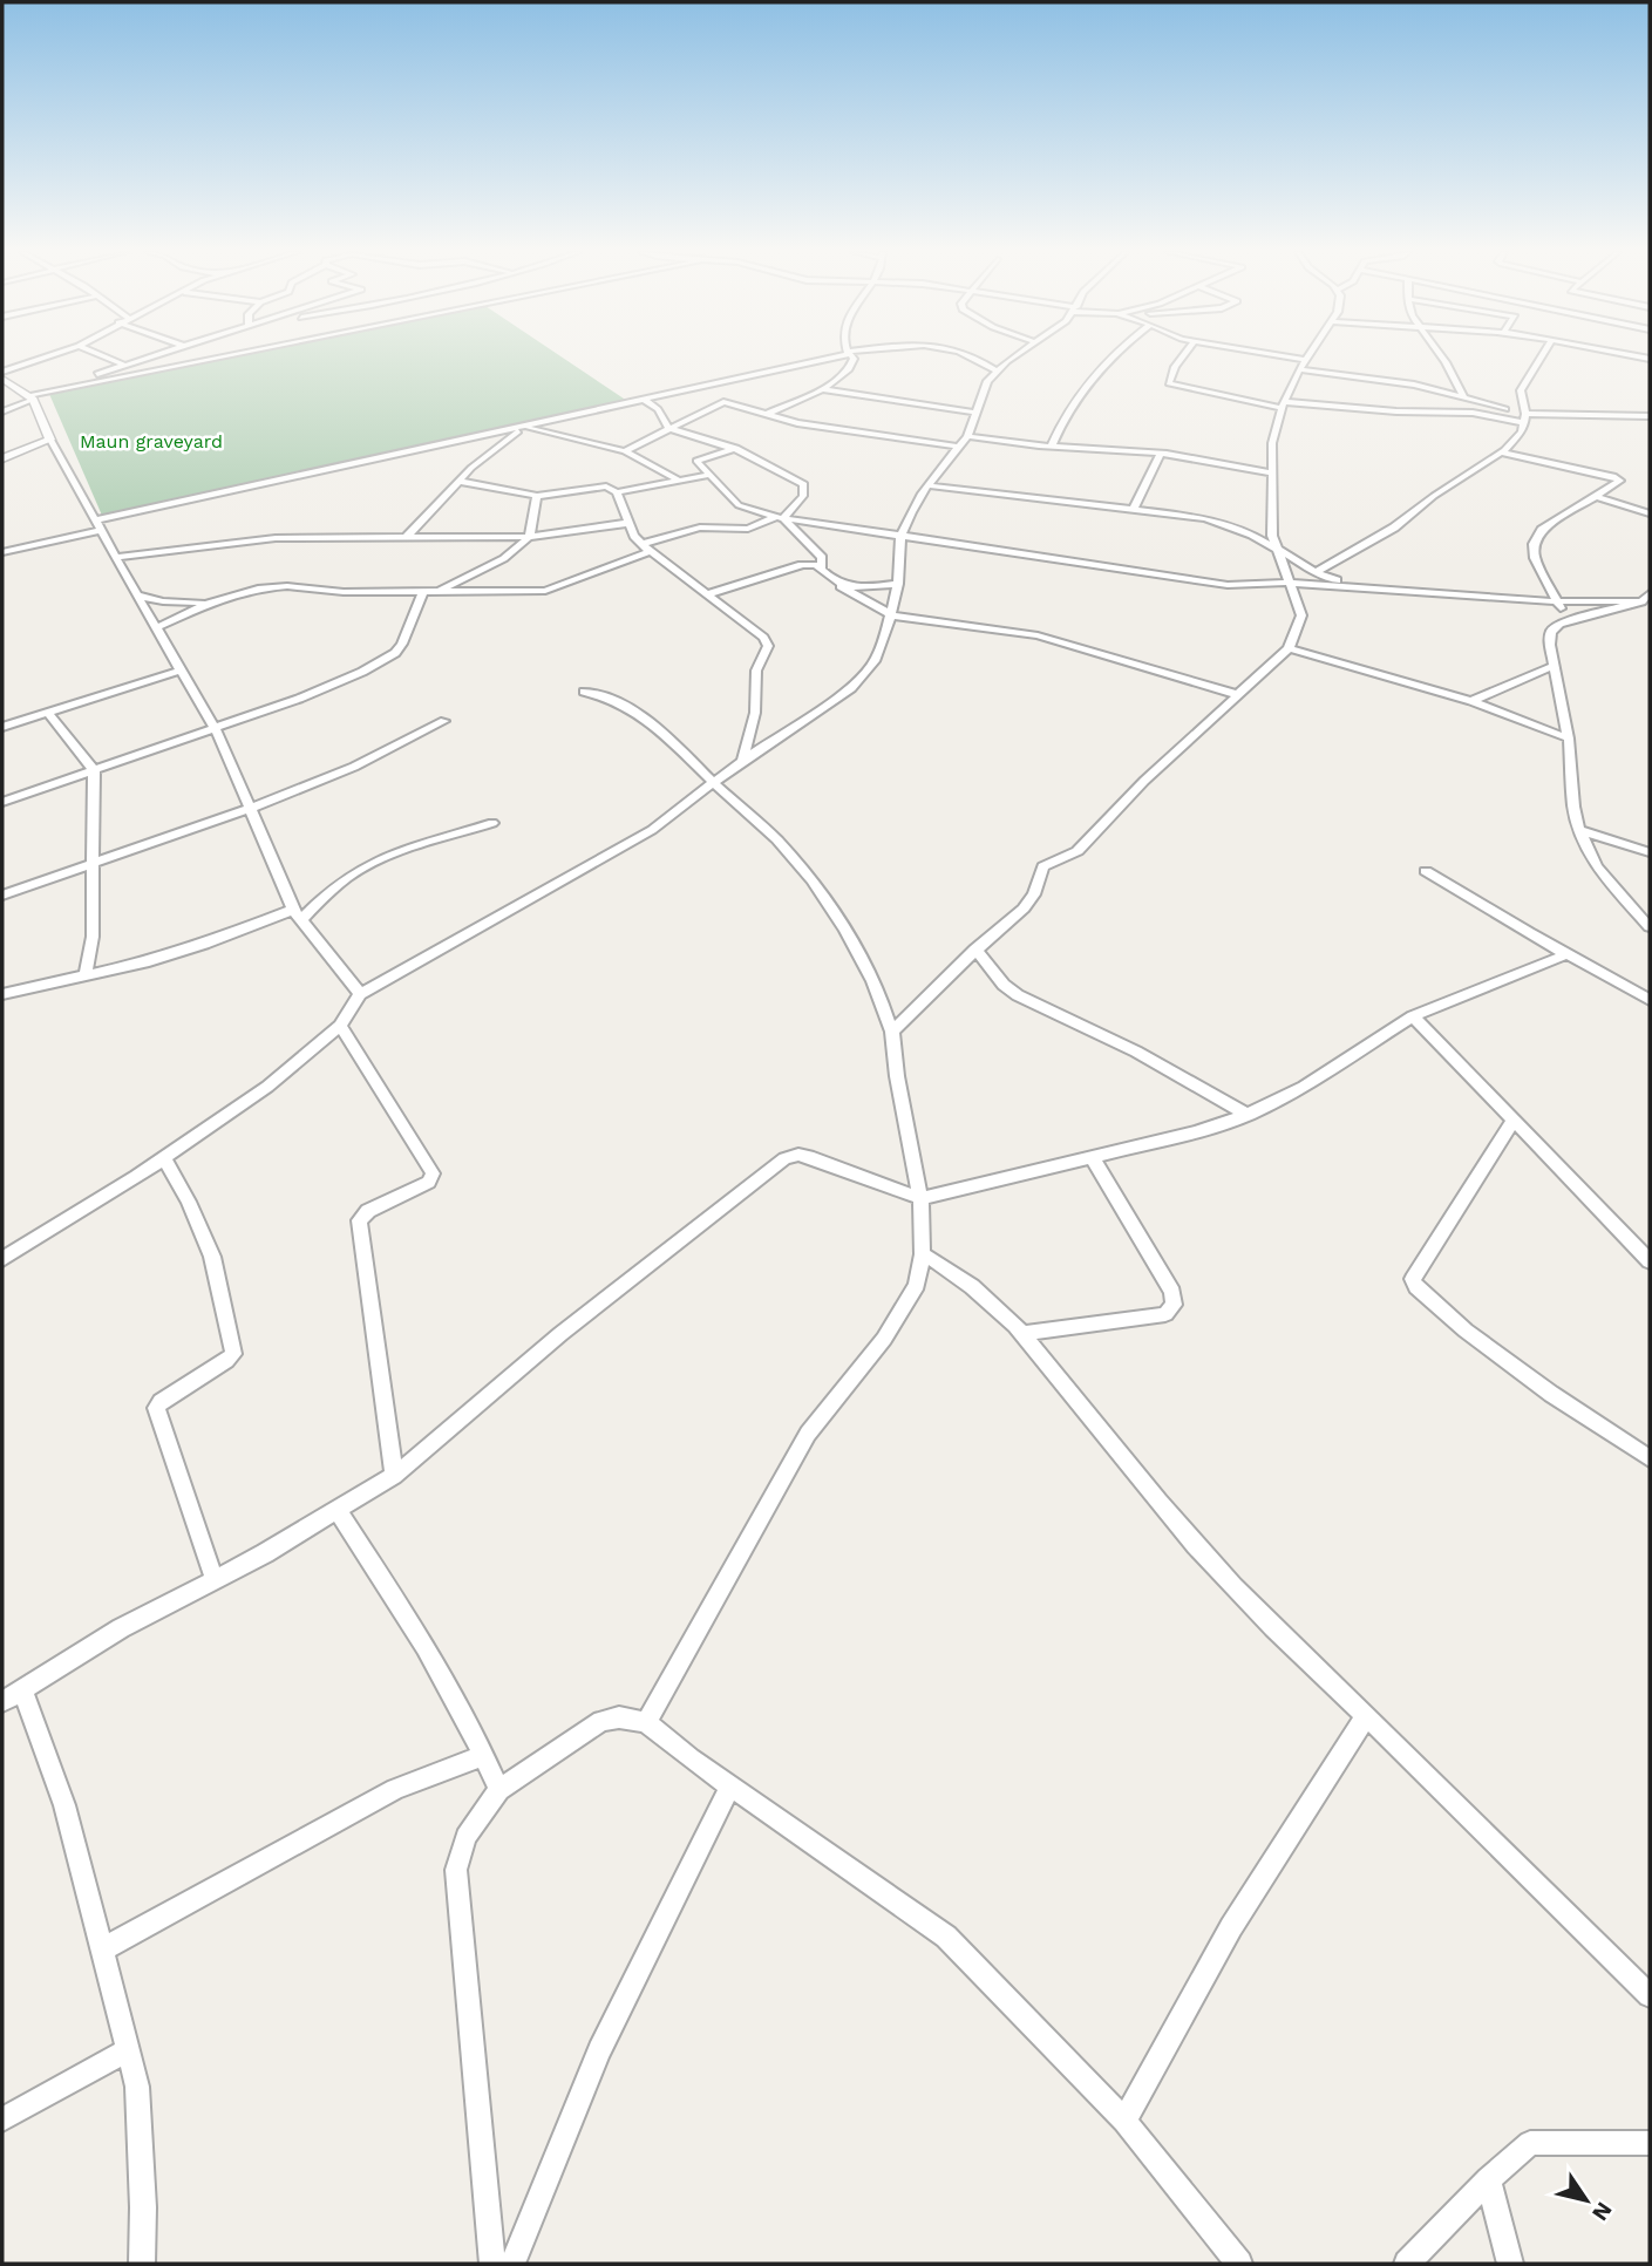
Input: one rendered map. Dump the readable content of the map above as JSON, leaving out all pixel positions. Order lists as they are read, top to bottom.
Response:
{
  "parks": ["Maun graveyard"],
  "north": "bottom right"
}
